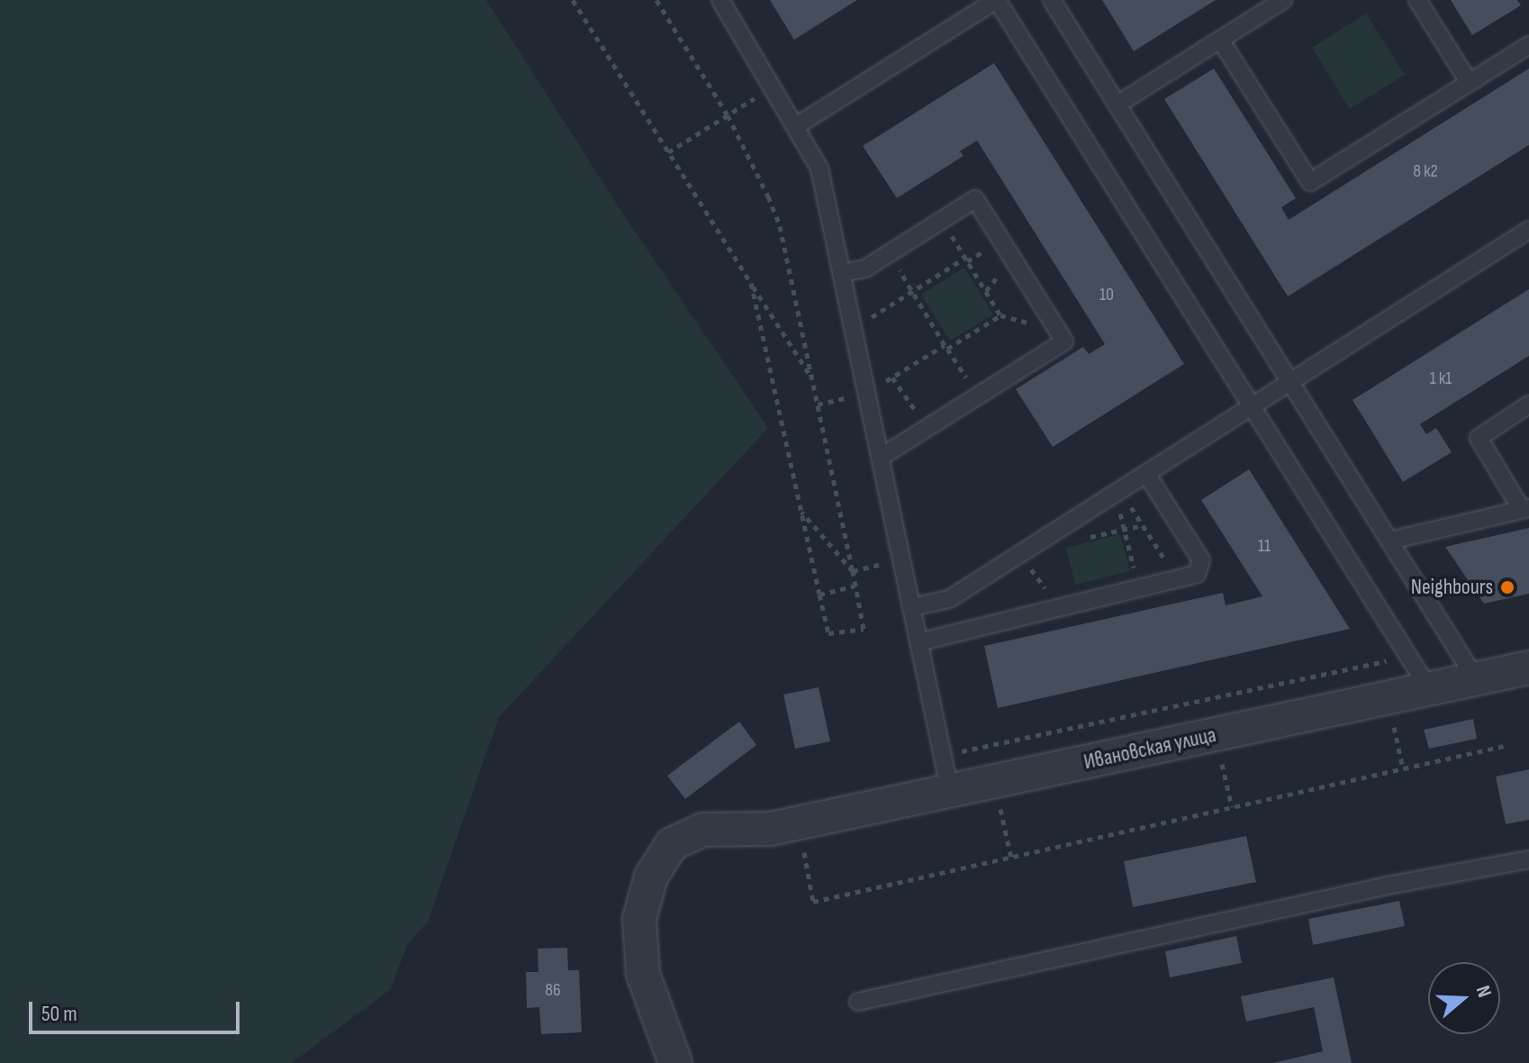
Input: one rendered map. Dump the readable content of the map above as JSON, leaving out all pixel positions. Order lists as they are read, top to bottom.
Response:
{
  "streets": {
    "street": ["Ивановская улица"]
  },
  "places": ["Neighbours"],
  "house_numbers": [
    "8 к2",
    "10",
    "1 к1",
    "11",
    "86"
  ],
  "scale_bar": "50 m",
  "north": "right"
}
